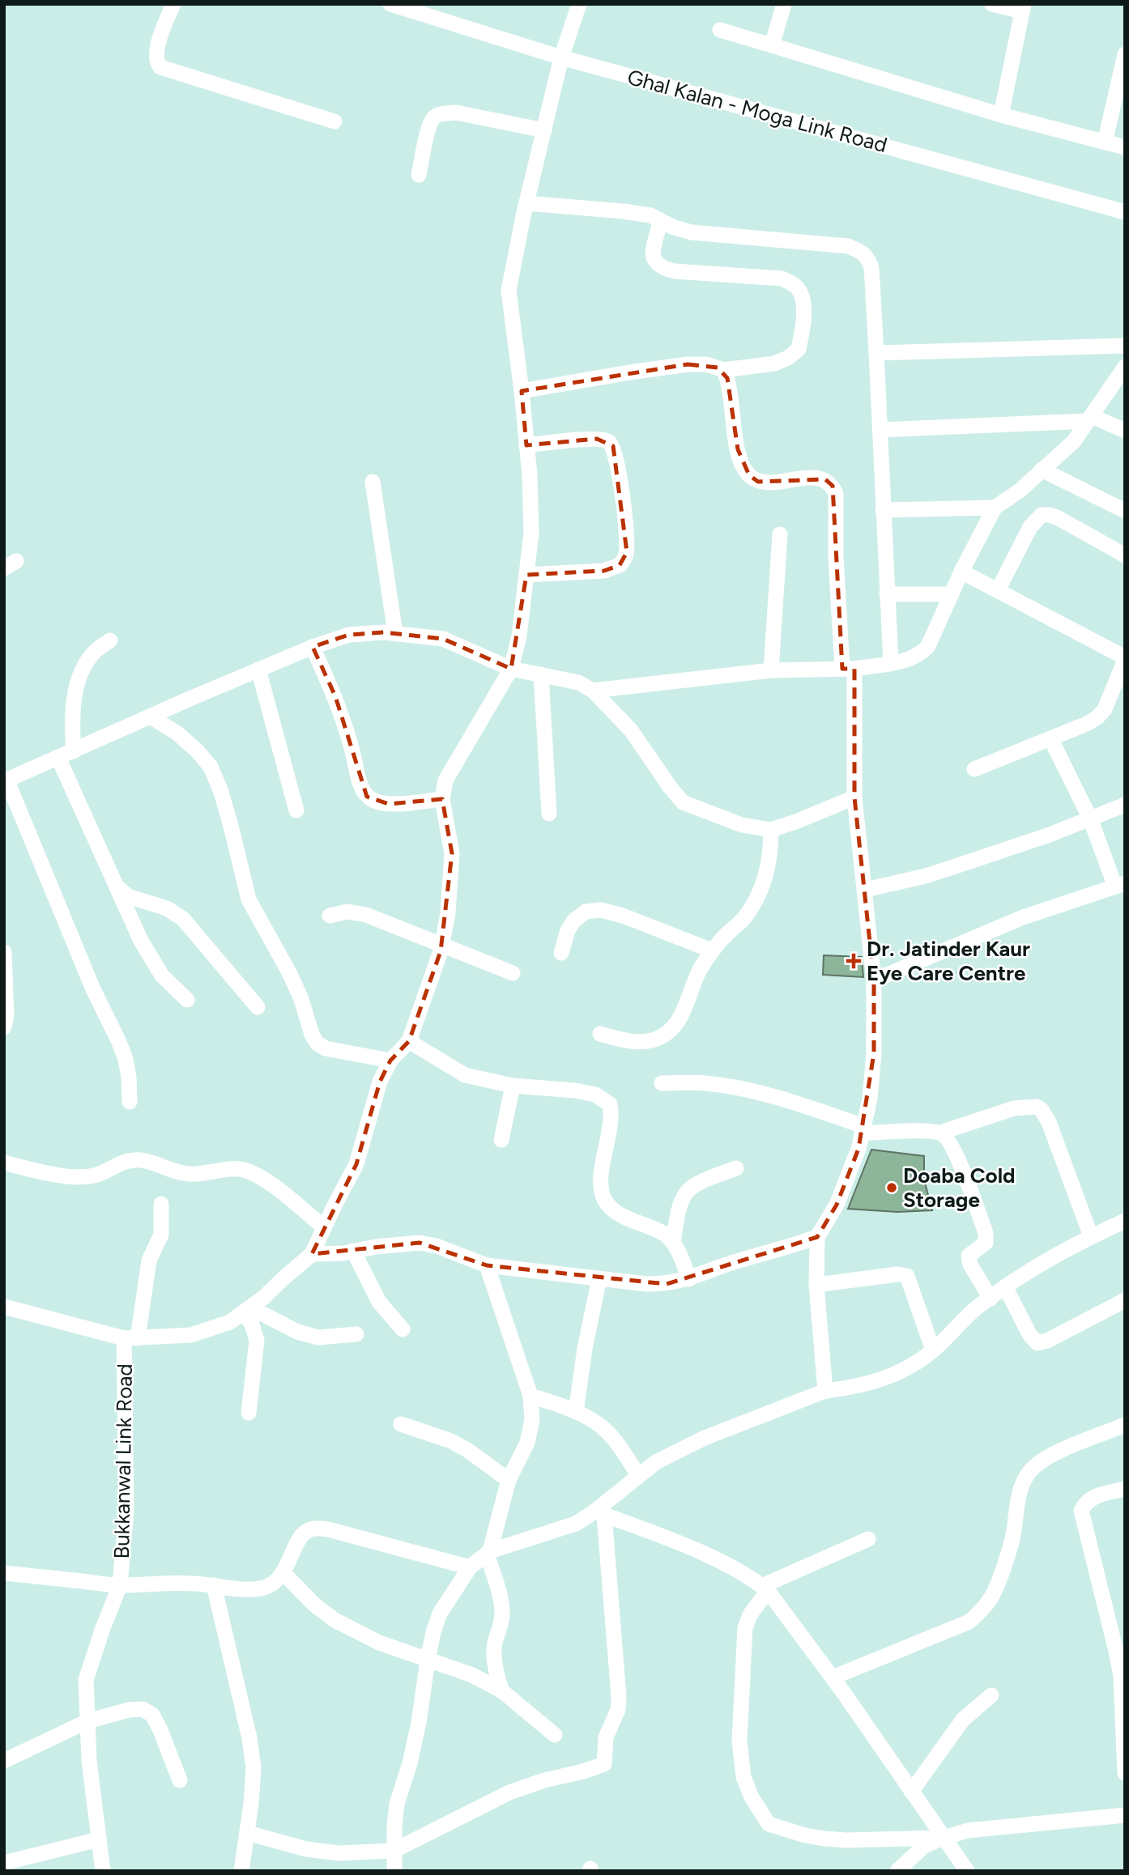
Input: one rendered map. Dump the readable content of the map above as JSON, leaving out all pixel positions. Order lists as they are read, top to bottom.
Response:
{
  "streets": {
    "street": ["Ghal Kalan - Moga Link Road", "Bukkanwal Link Road"]
  },
  "places": {
    "health": ["Dr. Jatinder Kaur Eye Care Centre"],
    "other": ["Doaba Cold Storage"]
  }
}
